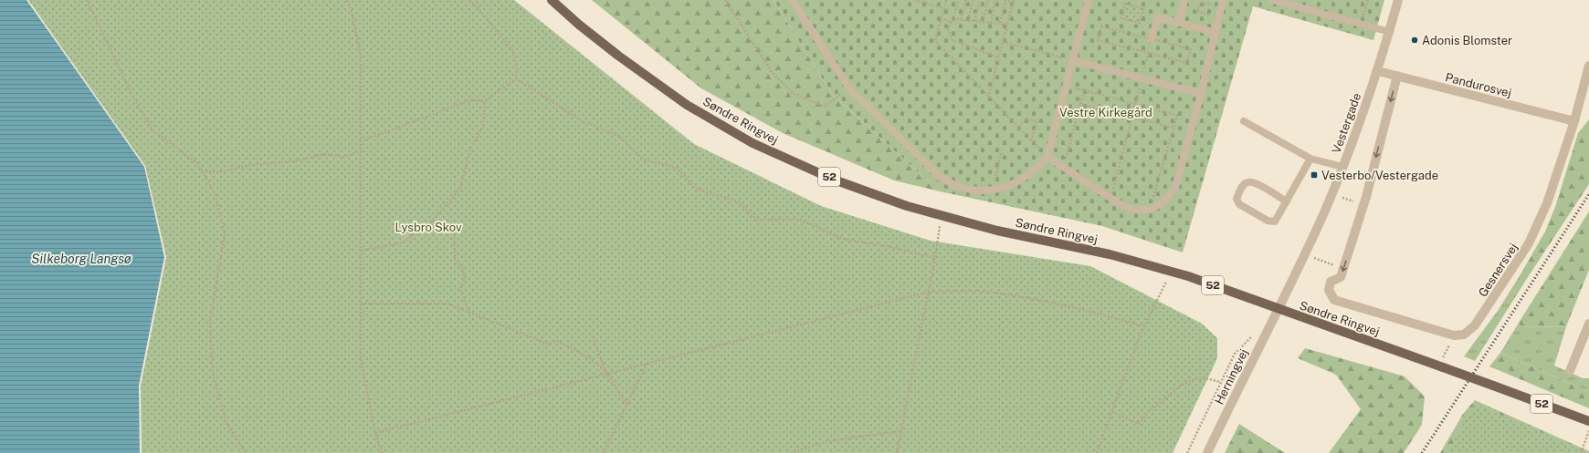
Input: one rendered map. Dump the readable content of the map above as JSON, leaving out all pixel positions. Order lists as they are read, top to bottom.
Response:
{
  "streets": {
    "main road": ["Søndre Ringvej", "52"],
    "street": [
      "Pandurosvej",
      "Vestergade",
      "Gesnersvej",
      "Herningvej"
    ]
  },
  "crossings": [
    ["Pandurosvej", "Vestergade"],
    ["Pandurosvej", "Gesnersvej"],
    ["Søndre Ringvej", "Vestergade"],
    ["Søndre Ringvej", "Herningvej"],
    ["Vestergade", "Herningvej"]
  ],
  "water": ["Silkeborg Langsø"],
  "parks": ["Vestre Kirkegård", "Lysbro Skov"],
  "places": {
    "other": ["Adonis Blomster"],
    "transit": ["Vesterbo/Vestergade"]
  }
}
